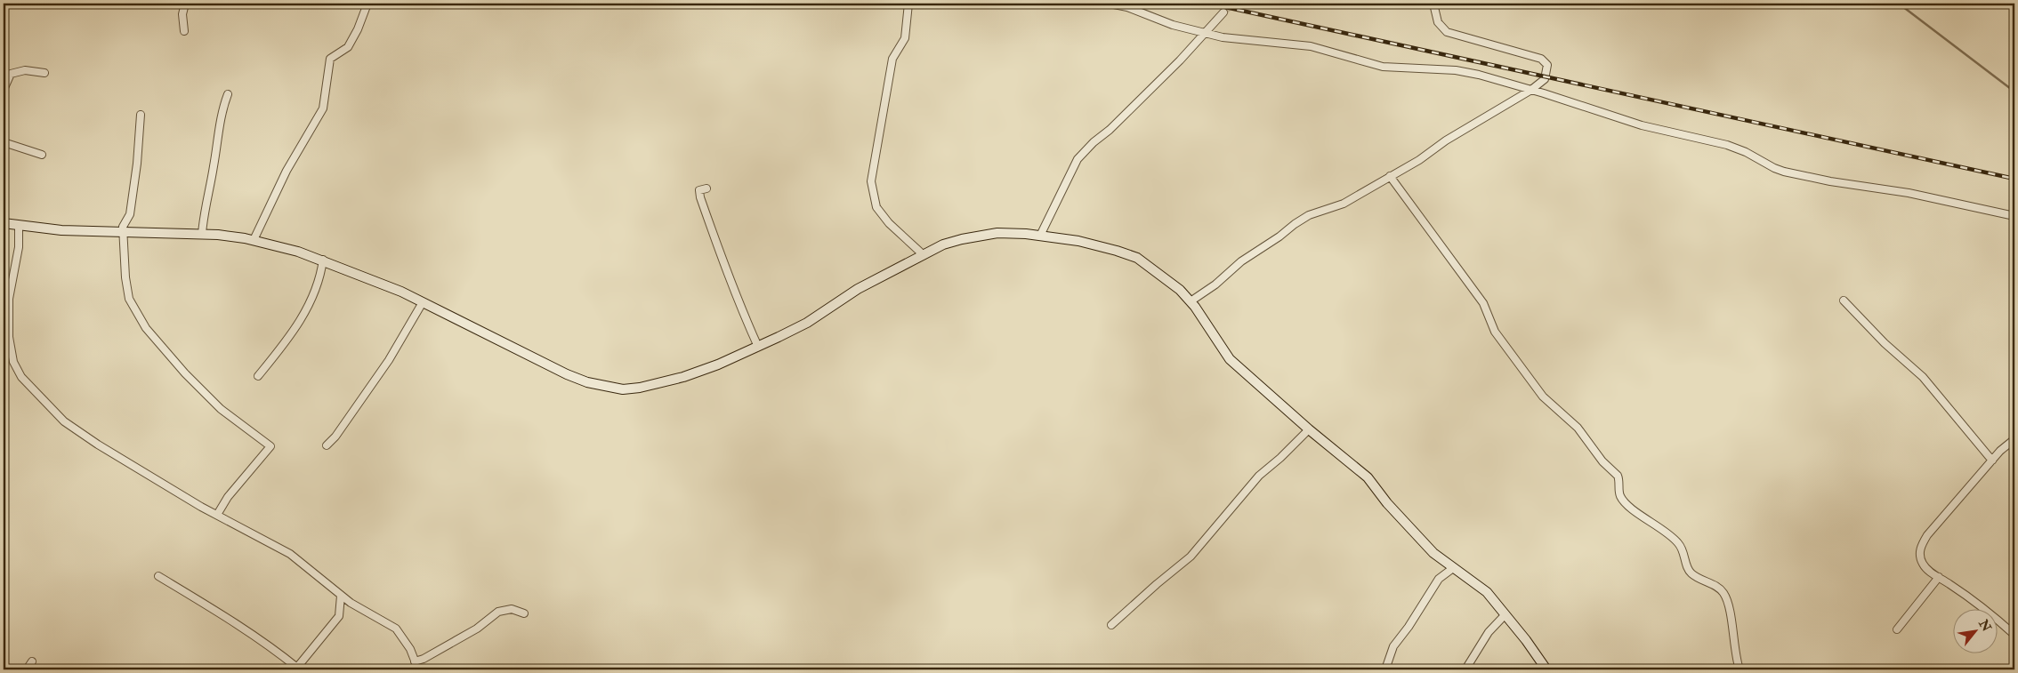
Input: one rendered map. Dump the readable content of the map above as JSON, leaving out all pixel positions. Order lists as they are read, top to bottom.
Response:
{
  "north": "top right"
}
